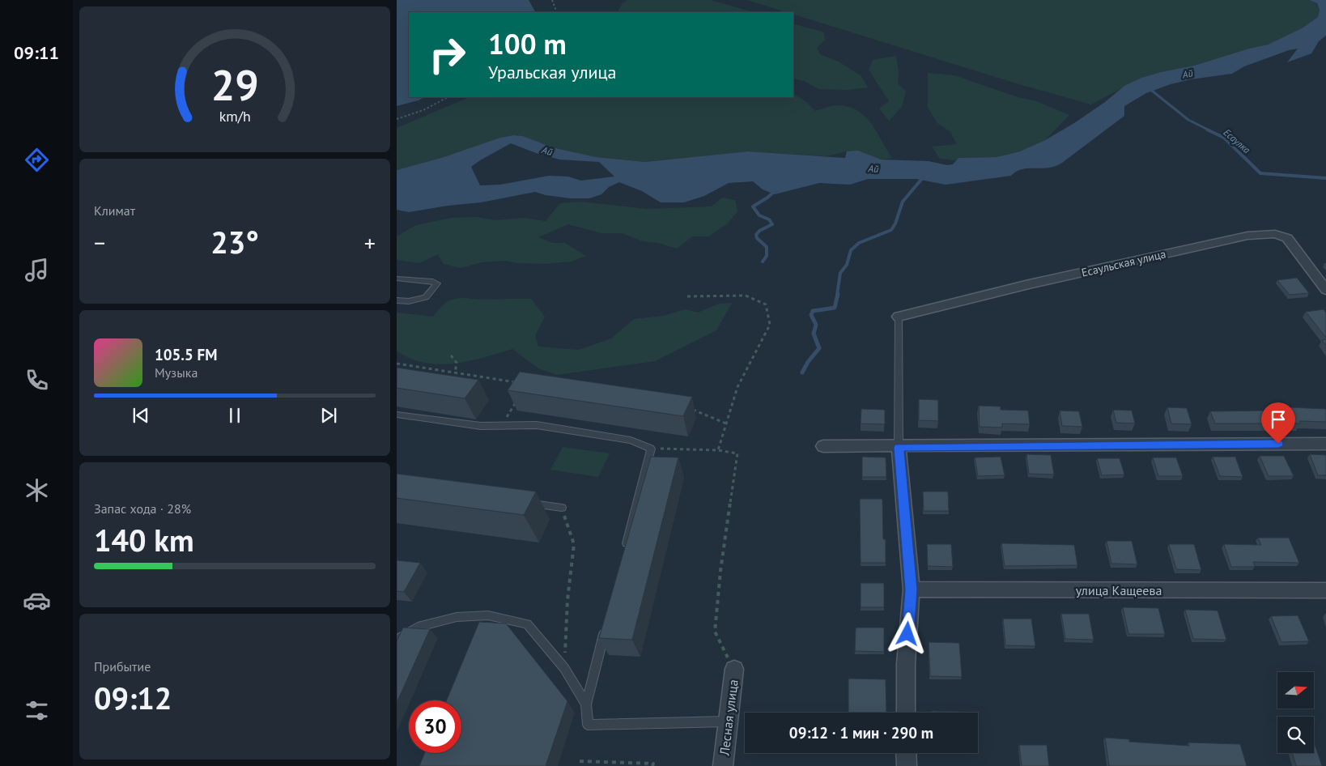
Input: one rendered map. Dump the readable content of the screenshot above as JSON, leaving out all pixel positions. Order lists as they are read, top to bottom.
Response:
{
  "streets": {
    "street": ["Есаульская улица", "улица Кащеева", "Лесная улица"]
  },
  "water": ["Ай", "Есаулка"],
  "north": "right",
  "page": {
    "tabs": "09:11",
    "turn": ["100 m", "Уральская улица"],
    "tile": [
      "Климат",
      ["Запас хода · 28%", "140 km"],
      ["Прибытие", "09:12"]
    ],
    "heat": ["−", "23°", "+"],
    "song": ["105.5 FM", "Музыка"],
    "limit": "30",
    "trip": "09:12 · 1 мин · 290 m",
    "gauge": ["29", "km/h"]
  }
}
